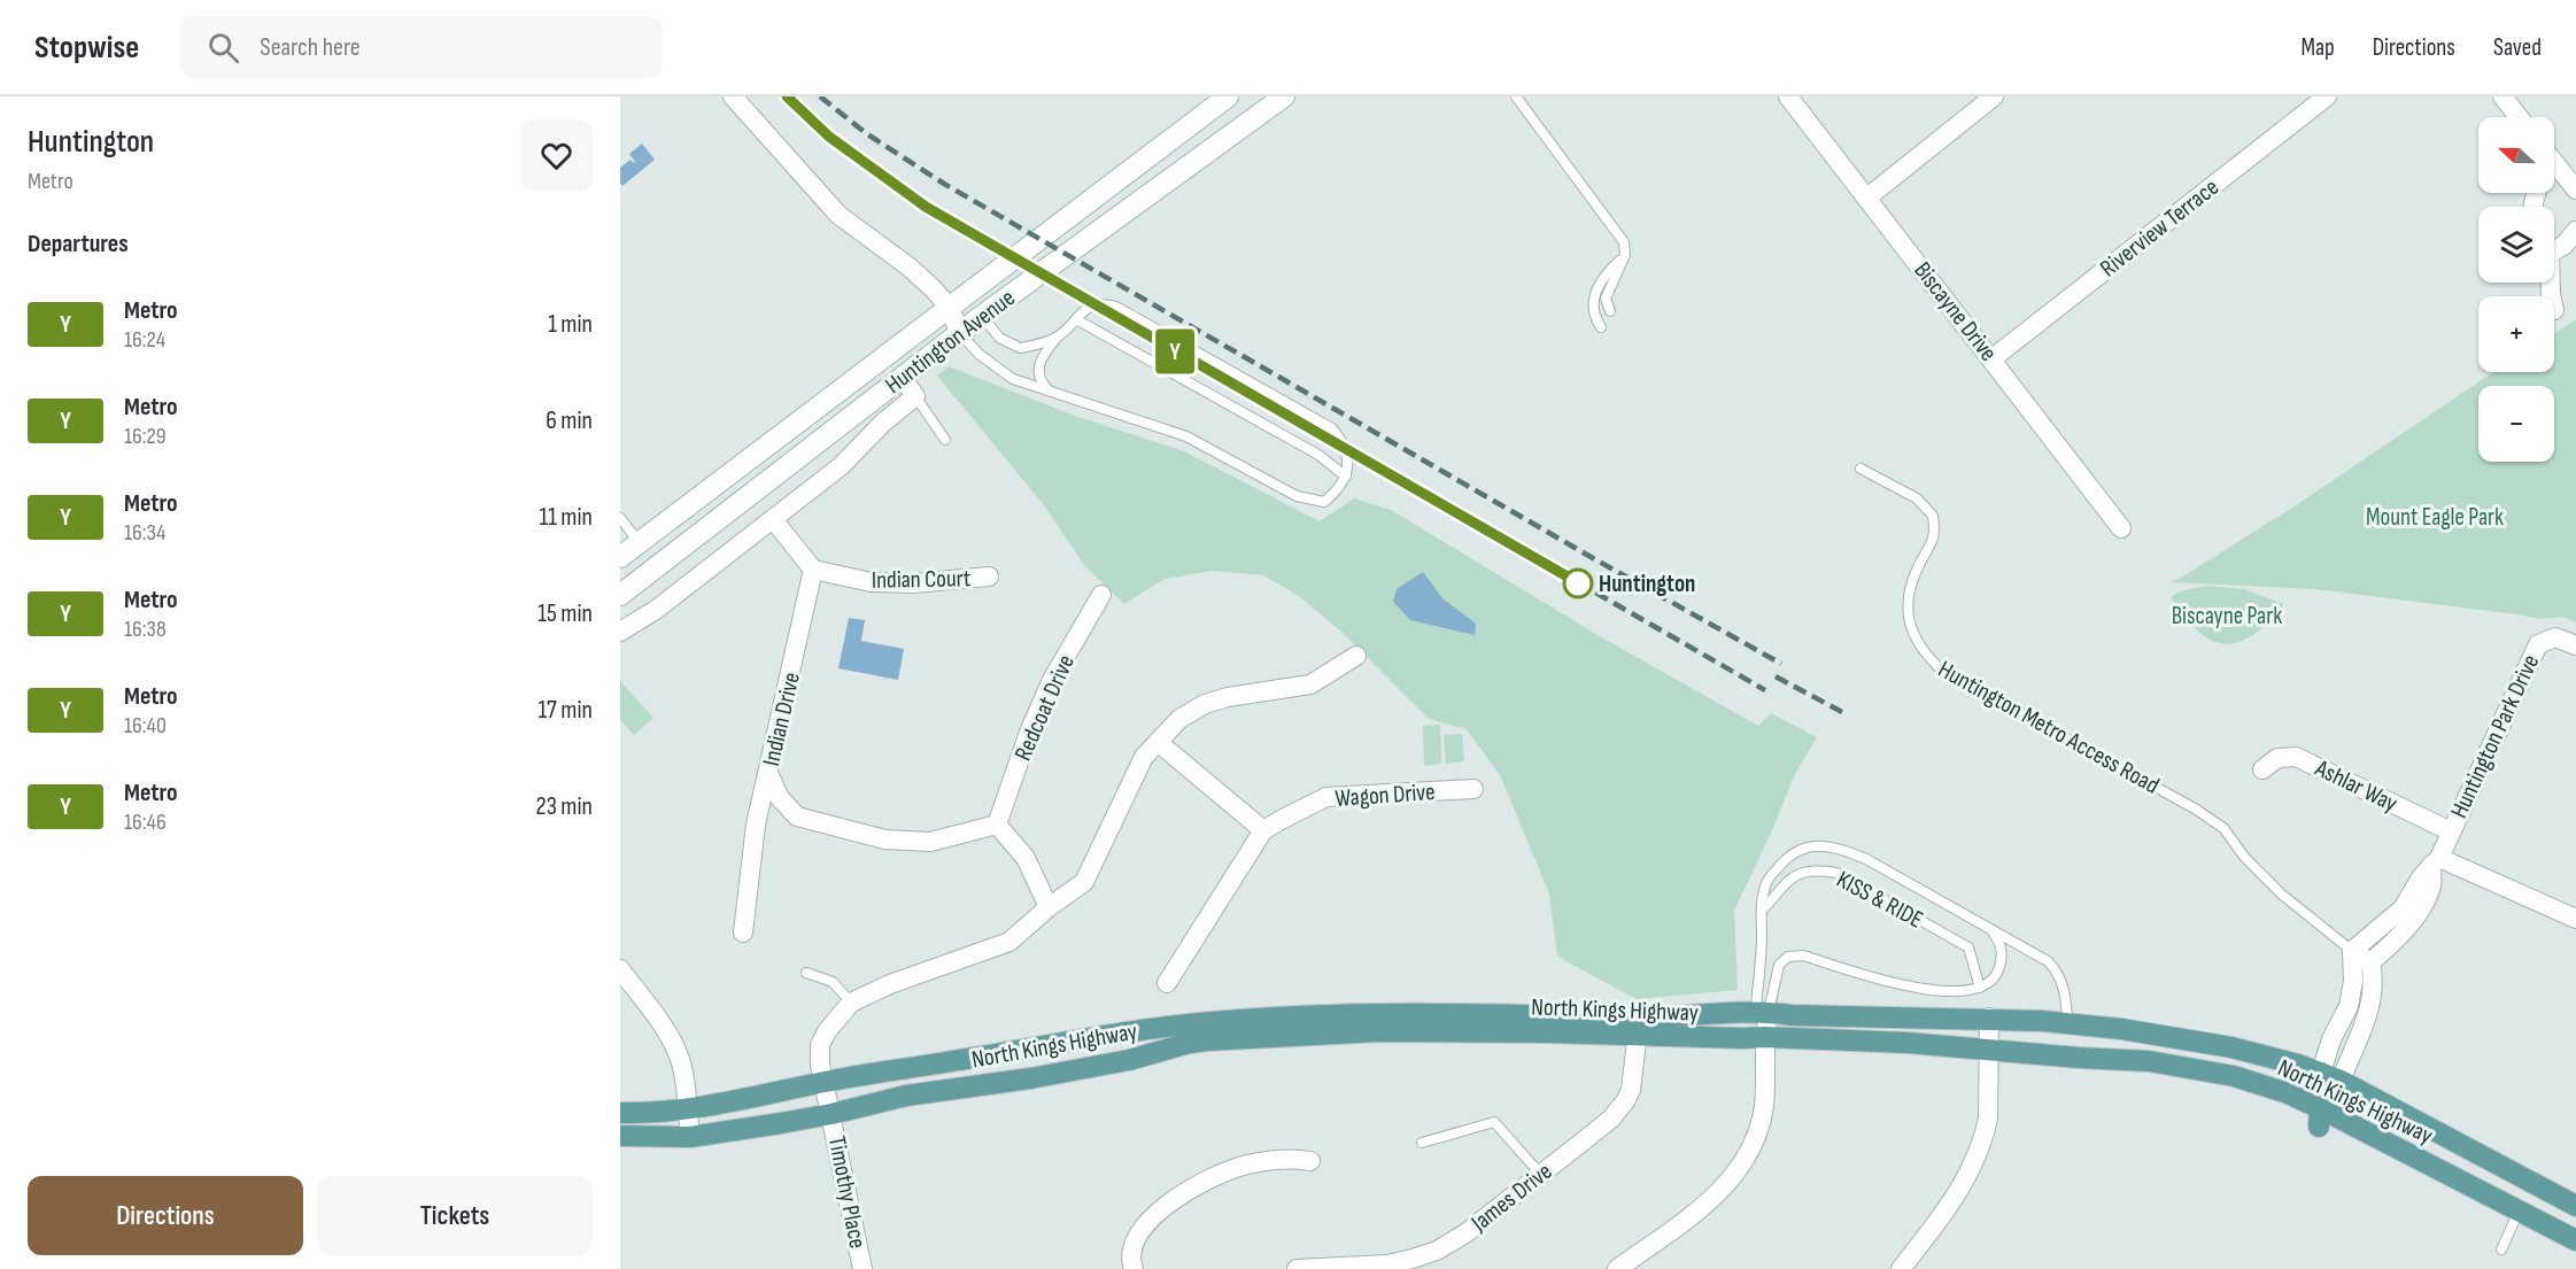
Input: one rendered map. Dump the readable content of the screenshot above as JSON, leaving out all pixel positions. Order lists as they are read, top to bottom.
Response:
{
  "streets": {
    "main road": ["Huntington Avenue", "North Kings Highway"],
    "street": [
      "Riverview Terrace",
      "Biscayne Drive",
      "Indian Court",
      "Redcoat Drive",
      "Indian Drive",
      "Huntington Park Drive",
      "Ashlar Way",
      "Wagon Drive",
      "Timothy Place",
      "James Drive"
    ],
    "lane": ["Huntington Metro Access Road", "KISS & RIDE"]
  },
  "crossings": [
    ["Riverview Terrace", "Biscayne Drive"],
    ["Indian Court", "Indian Drive"],
    ["Huntington Metro Access Road", "Huntington Park Drive"],
    ["Huntington Park Drive", "Ashlar Way"],
    ["North Kings Highway", "Timothy Place"],
    ["North Kings Highway", "James Drive"]
  ],
  "parks": ["Mount Eagle Park", "Biscayne Park"],
  "places": ["Huntington"],
  "lines": ["metro line Y"],
  "north": "left",
  "page": {
    "header": "Stopwise",
    "search": "Search here",
    "nav": ["Map", "Directions", "Saved"],
    "heading": [
      ["Huntington", "Metro"],
      "Departures"
    ],
    "on_map": "Y",
    "map_buttons": ["+", "−"],
    "list": [
      {
        "mark": "Y",
        "name": "Metro",
        "note": "16:24",
        "value": "1 min"
      },
      {
        "mark": "Y",
        "name": "Metro",
        "note": "16:29",
        "value": "6 min"
      },
      {
        "mark": "Y",
        "name": "Metro",
        "note": "16:34",
        "value": "11 min"
      },
      {
        "mark": "Y",
        "name": "Metro",
        "note": "16:38",
        "value": "15 min"
      },
      {
        "mark": "Y",
        "name": "Metro",
        "note": "16:40",
        "value": "17 min"
      },
      {
        "mark": "Y",
        "name": "Metro",
        "note": "16:46",
        "value": "23 min"
      }
    ],
    "buttons": ["Directions", "Tickets"]
  }
}
